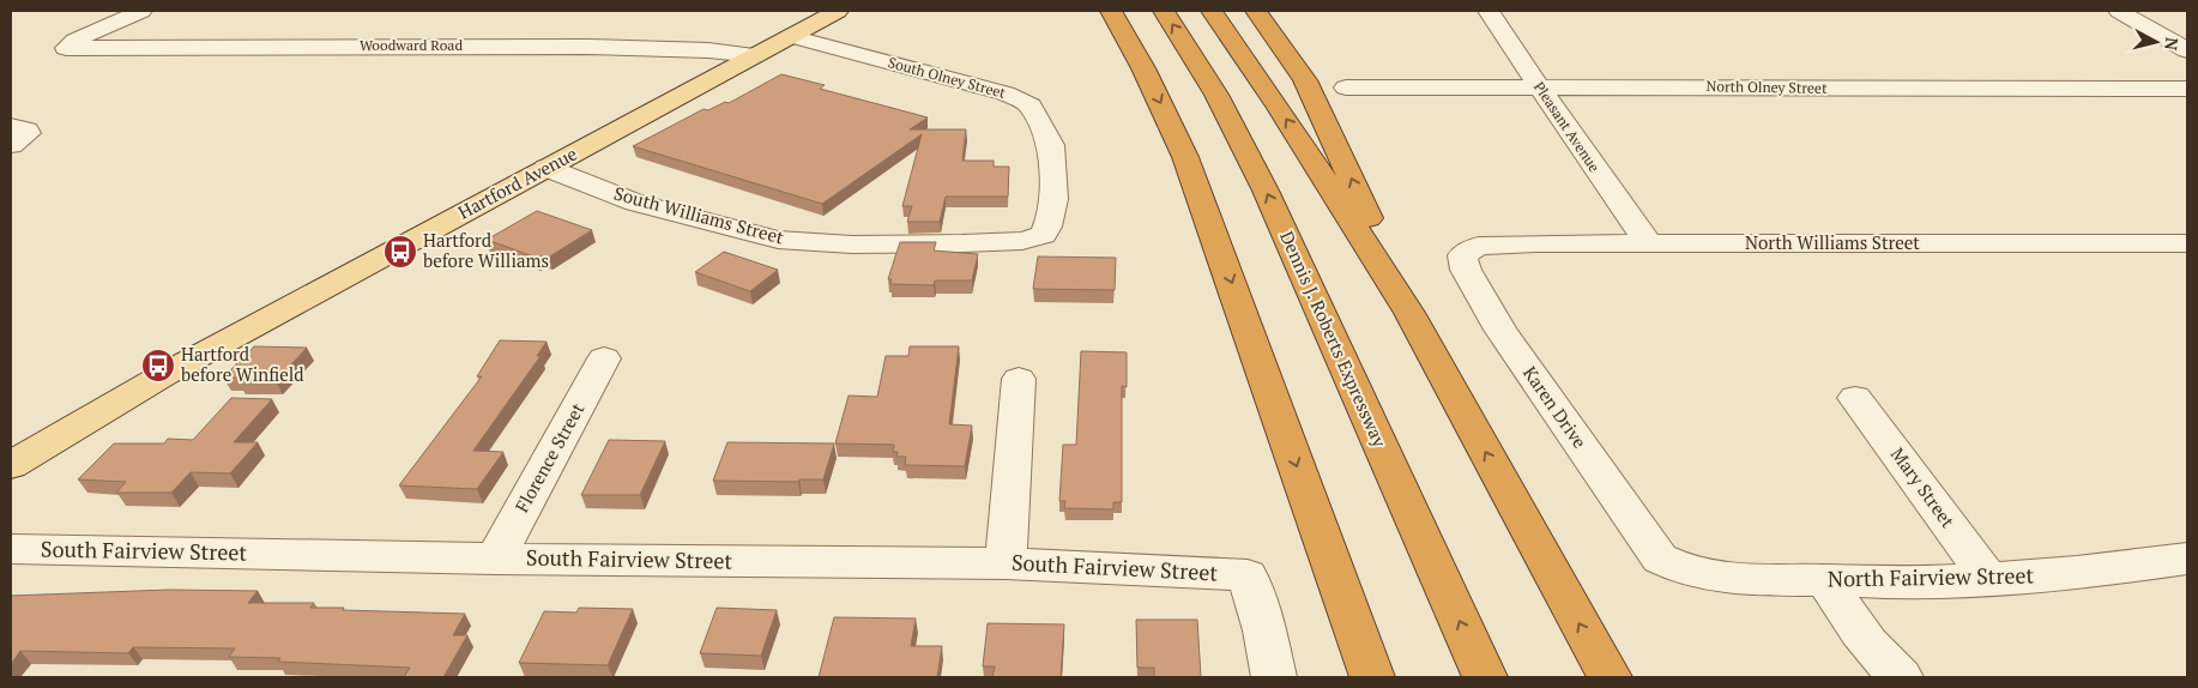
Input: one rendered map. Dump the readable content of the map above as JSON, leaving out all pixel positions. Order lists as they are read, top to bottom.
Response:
{
  "streets": {
    "highway": ["Dennis J. Roberts Expressway"],
    "main road": ["Hartford Avenue"],
    "street": [
      "Woodward Road",
      "South Olney Street",
      "North Olney Street",
      "Pleasant Avenue",
      "South Williams Street",
      "North Williams Street",
      "Karen Drive",
      "Florence Street",
      "Mary Street",
      "South Fairview Street",
      "North Fairview Street"
    ]
  },
  "crossings": [
    ["Woodward Road", "Hartford Avenue"],
    ["South Olney Street", "Hartford Avenue"],
    ["South Olney Street", "South Williams Street"],
    ["North Olney Street", "Pleasant Avenue"],
    ["Pleasant Avenue", "North Williams Street"],
    ["Hartford Avenue", "South Williams Street"],
    ["North Williams Street", "Karen Drive"],
    ["Karen Drive", "North Fairview Street"],
    ["Florence Street", "South Fairview Street"],
    ["Mary Street", "North Fairview Street"]
  ],
  "places": {
    "bus stop": ["Hartford before Williams", "Hartford before Winfield"]
  },
  "north": "right"
}
